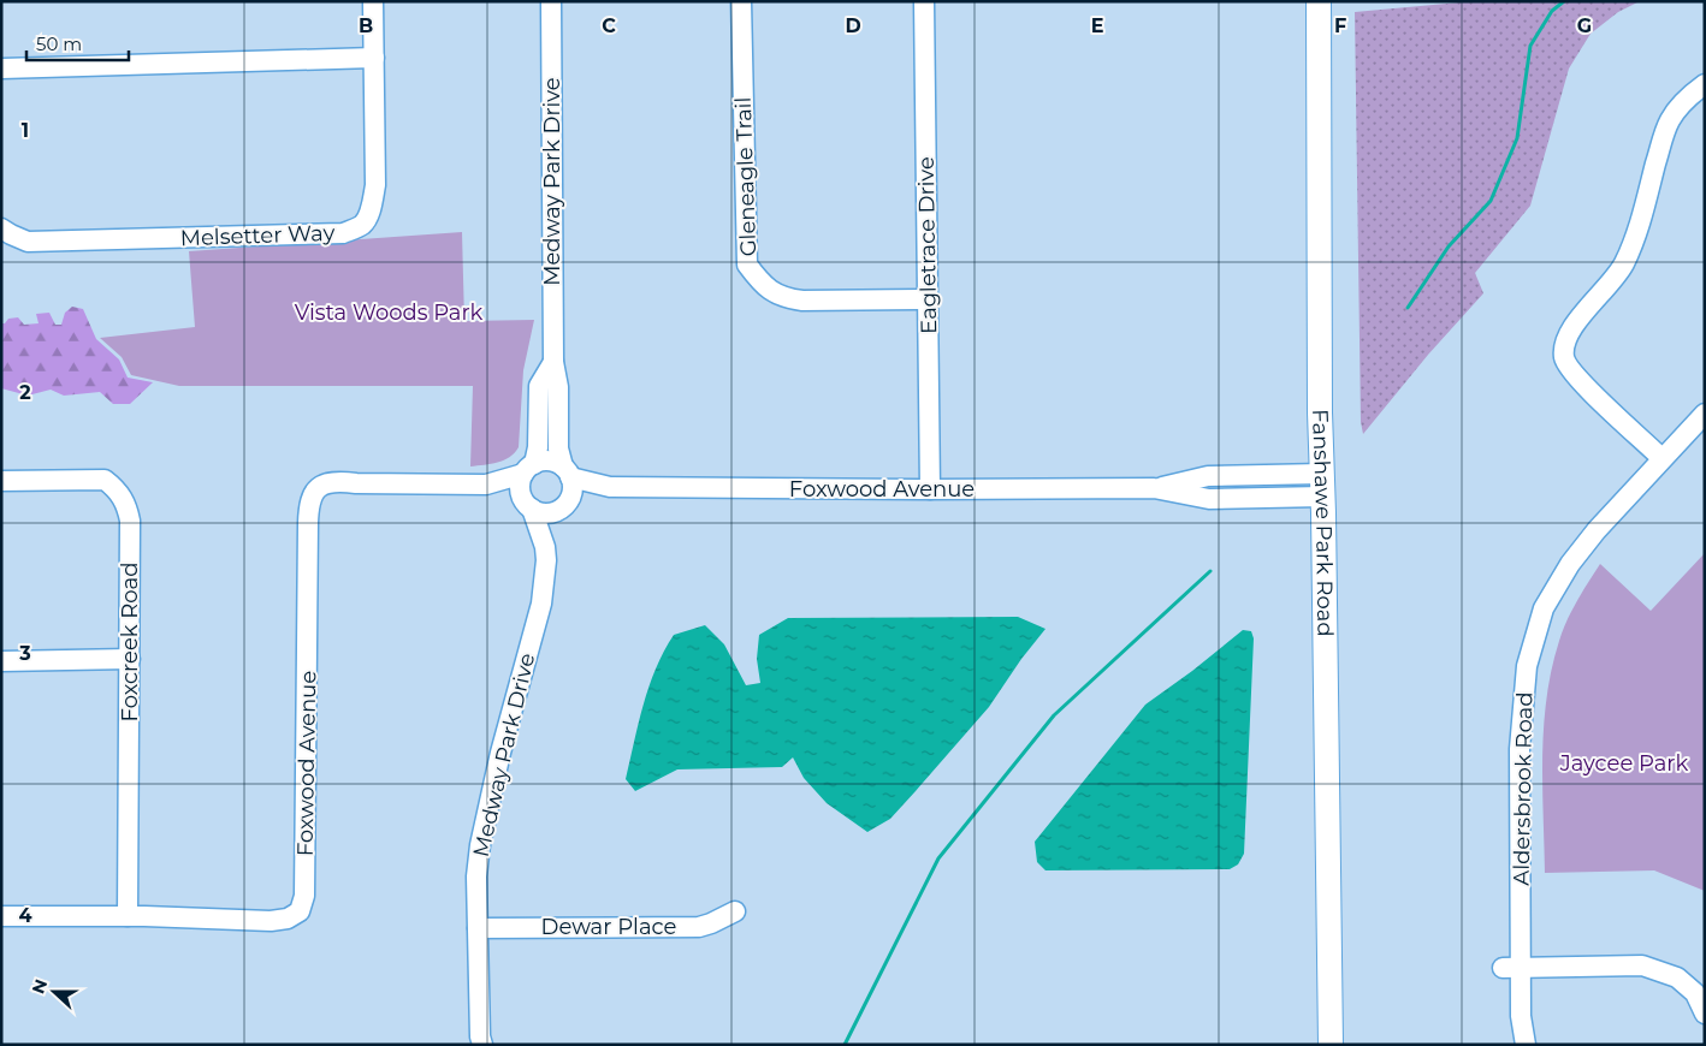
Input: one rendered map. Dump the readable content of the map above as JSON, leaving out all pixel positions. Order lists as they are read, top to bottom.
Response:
{
  "streets": {
    "main road": ["Fanshawe Park Road"],
    "street": [
      "Gleneagle Trail",
      "Medway Park Drive",
      "Melsetter Way",
      "Eagletrace Drive",
      "Foxwood Avenue",
      "Foxcreek Road",
      "Aldersbrook Road",
      "Dewar Place"
    ]
  },
  "crossings": [
    ["Gleneagle Trail", "Eagletrace Drive"],
    ["Medway Park Drive", "Foxwood Avenue"],
    ["Medway Park Drive", "Dewar Place"],
    ["Eagletrace Drive", "Foxwood Avenue"],
    ["Foxwood Avenue", "Fanshawe Park Road"],
    ["Foxwood Avenue", "Foxcreek Road"]
  ],
  "parks": ["Vista Woods Park", "Jaycee Park"],
  "scale_bar": "50 m",
  "north": "left",
  "grid": {
    "columns": [
      "B",
      "C",
      "D",
      "E",
      "F",
      "G"
    ],
    "rows": [
      "1",
      "2",
      "3",
      "4"
    ]
  }
}
